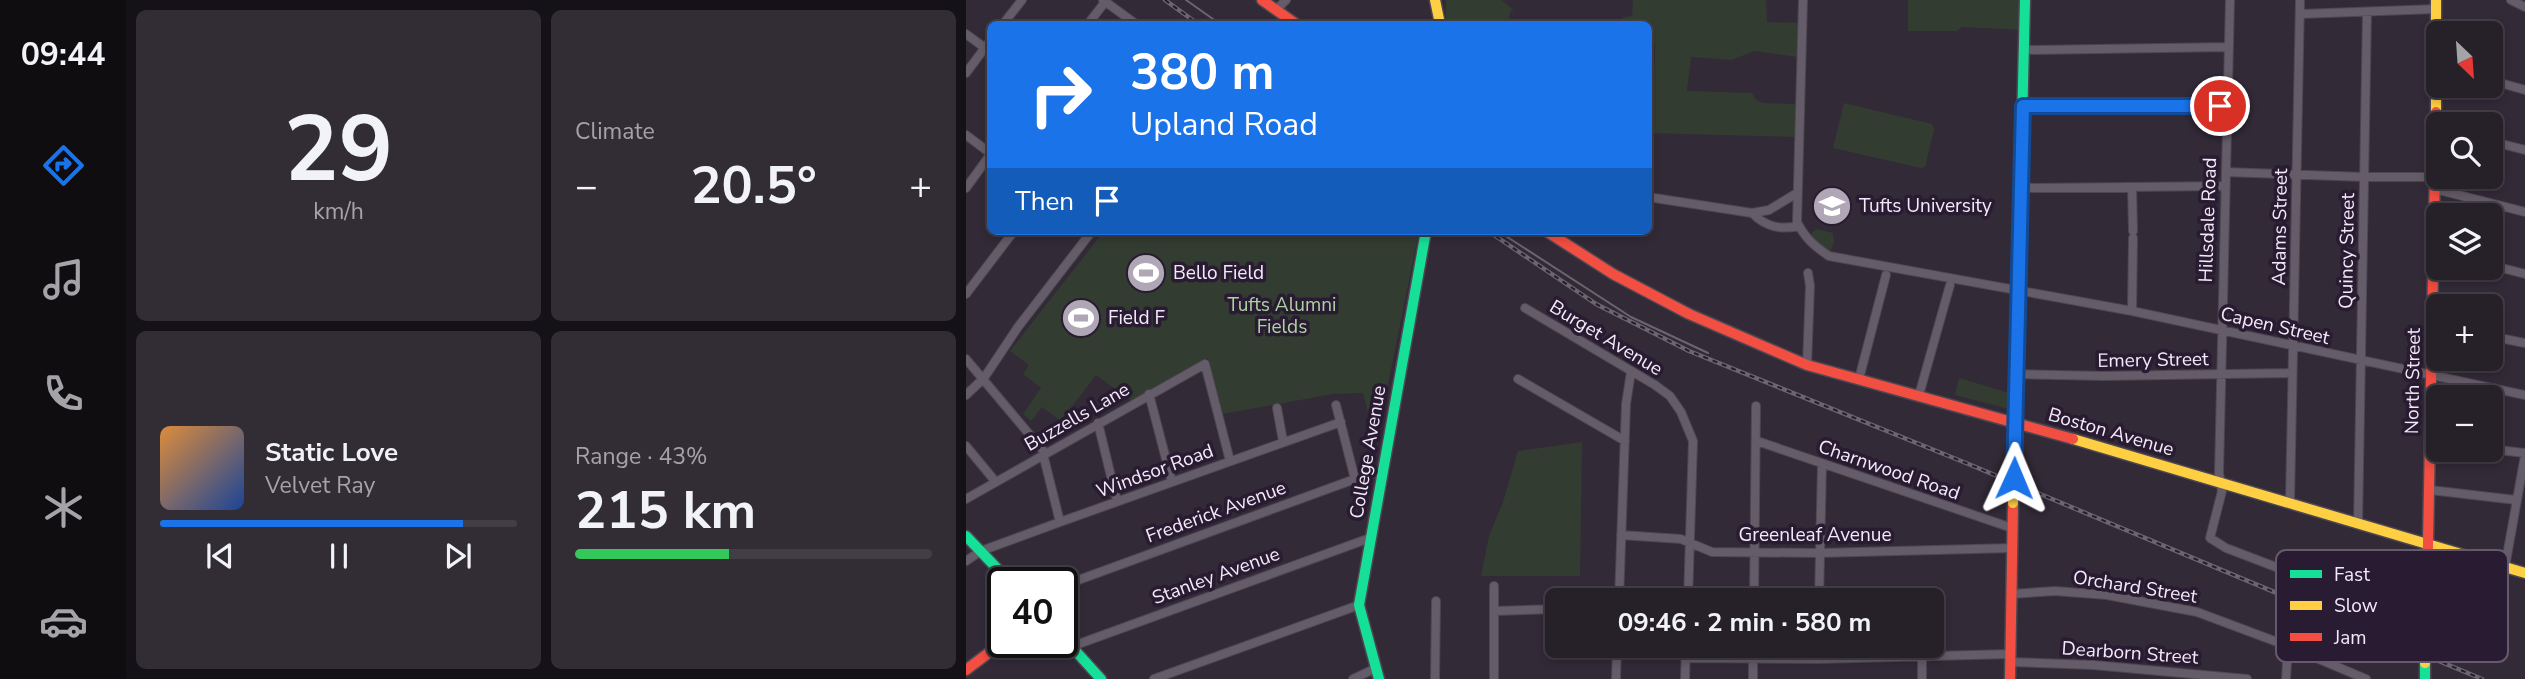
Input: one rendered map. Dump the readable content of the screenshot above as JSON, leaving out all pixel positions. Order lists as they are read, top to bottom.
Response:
{
  "streets": {
    "street": [
      "Hillsdale Road",
      "Adams Street",
      "Quincy Street",
      "Capen Street",
      "Burget Avenue",
      "Emery Street",
      "North Street",
      "Buzzells Lane",
      "Boston Avenue",
      "College Avenue",
      "Charnwood Road",
      "Windsor Road",
      "Frederick Avenue",
      "Greenleaf Avenue",
      "Stanley Avenue",
      "Orchard Street",
      "Dearborn Street"
    ]
  },
  "crossings": [
    ["Hillsdale Road", "Capen Street"],
    ["Hillsdale Road", "Emery Street"],
    ["Hillsdale Road", "Boston Avenue"],
    ["Adams Street", "Capen Street"],
    ["Adams Street", "Emery Street"],
    ["Adams Street", "Boston Avenue"],
    ["Quincy Street", "Capen Street"],
    ["Quincy Street", "Boston Avenue"],
    ["Capen Street", "North Street"],
    ["Burget Avenue", "Greenleaf Avenue"],
    ["North Street", "Boston Avenue"],
    ["Buzzells Lane", "Windsor Road"],
    ["College Avenue", "Frederick Avenue"],
    ["College Avenue", "Stanley Avenue"]
  ],
  "parks": ["Tufts Alumni Fields"],
  "places": {
    "school or university": ["Tufts University"],
    "sports": ["Bello Field", "Field F"]
  },
  "legend": ["Fast", "Slow", "Jam"],
  "north": "bottom right",
  "page": {
    "tabs": "09:44",
    "tile": [
      ["29", "km/h"],
      "Climate",
      ["Range · 43%", "215 km"]
    ],
    "map_buttons": ["+", "−"],
    "turn": ["380 m", "Upland Road"],
    "heat": ["−", "20.5°", "+"],
    "then": "Then",
    "song": ["Static Love", "Velvet Ray"],
    "limit": "40",
    "trip": "09:46 · 2 min · 580 m"
  }
}
